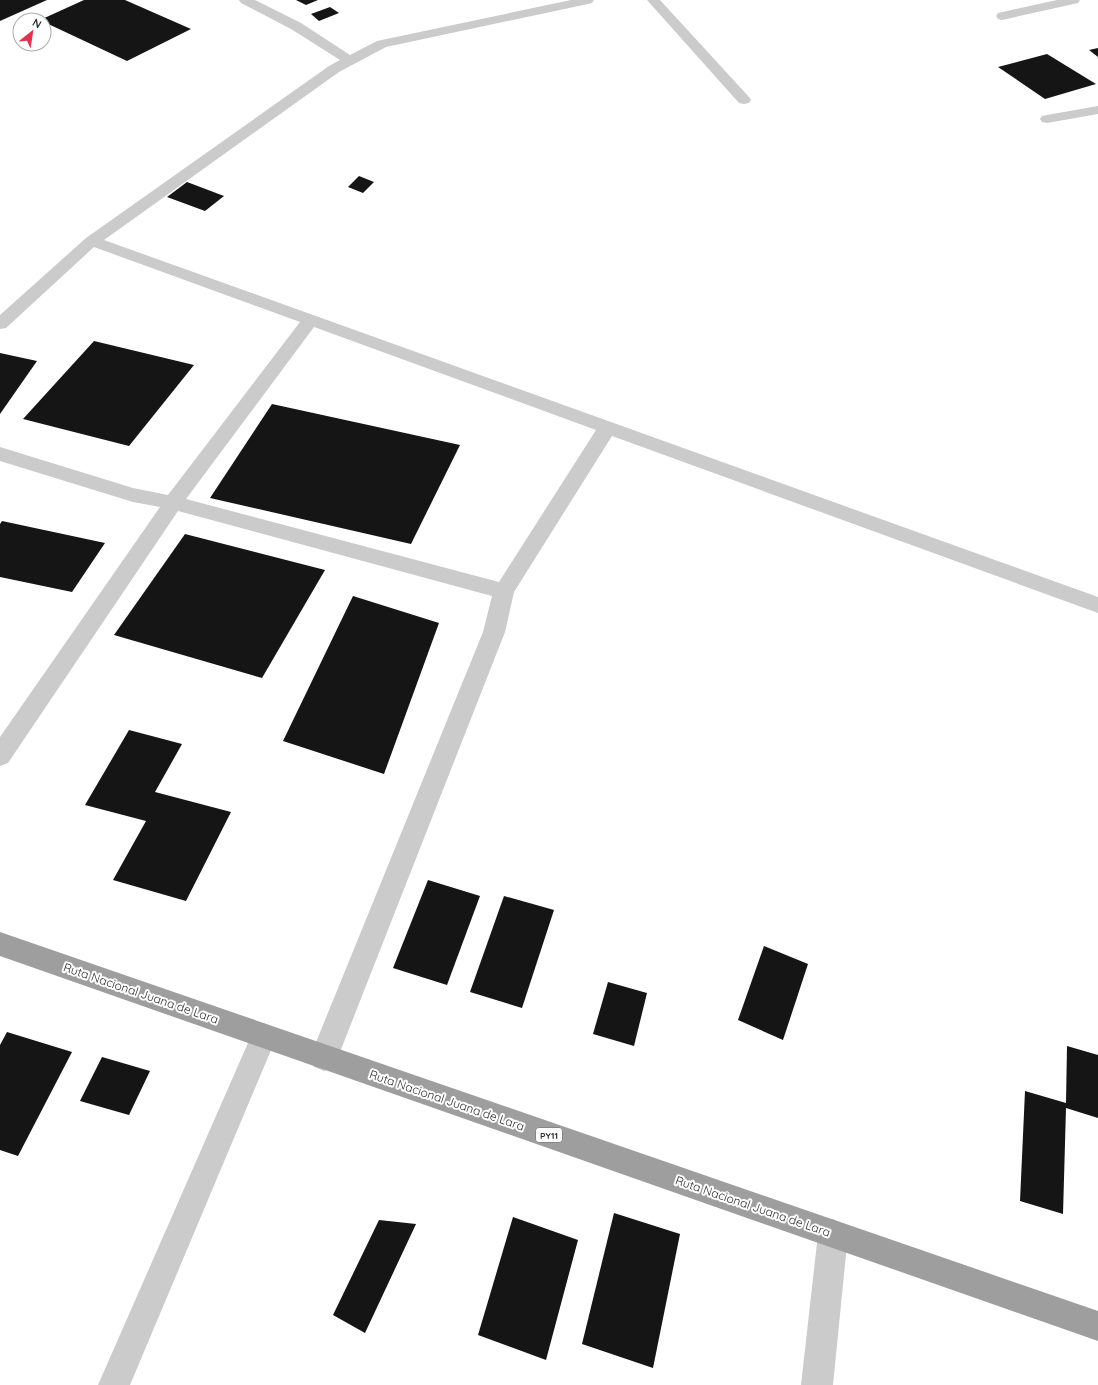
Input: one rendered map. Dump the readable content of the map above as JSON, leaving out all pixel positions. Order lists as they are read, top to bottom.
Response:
{
  "streets": {
    "highway": ["Ruta Nacional Juana de Lara", "PY11"]
  },
  "north": "top right"
}
